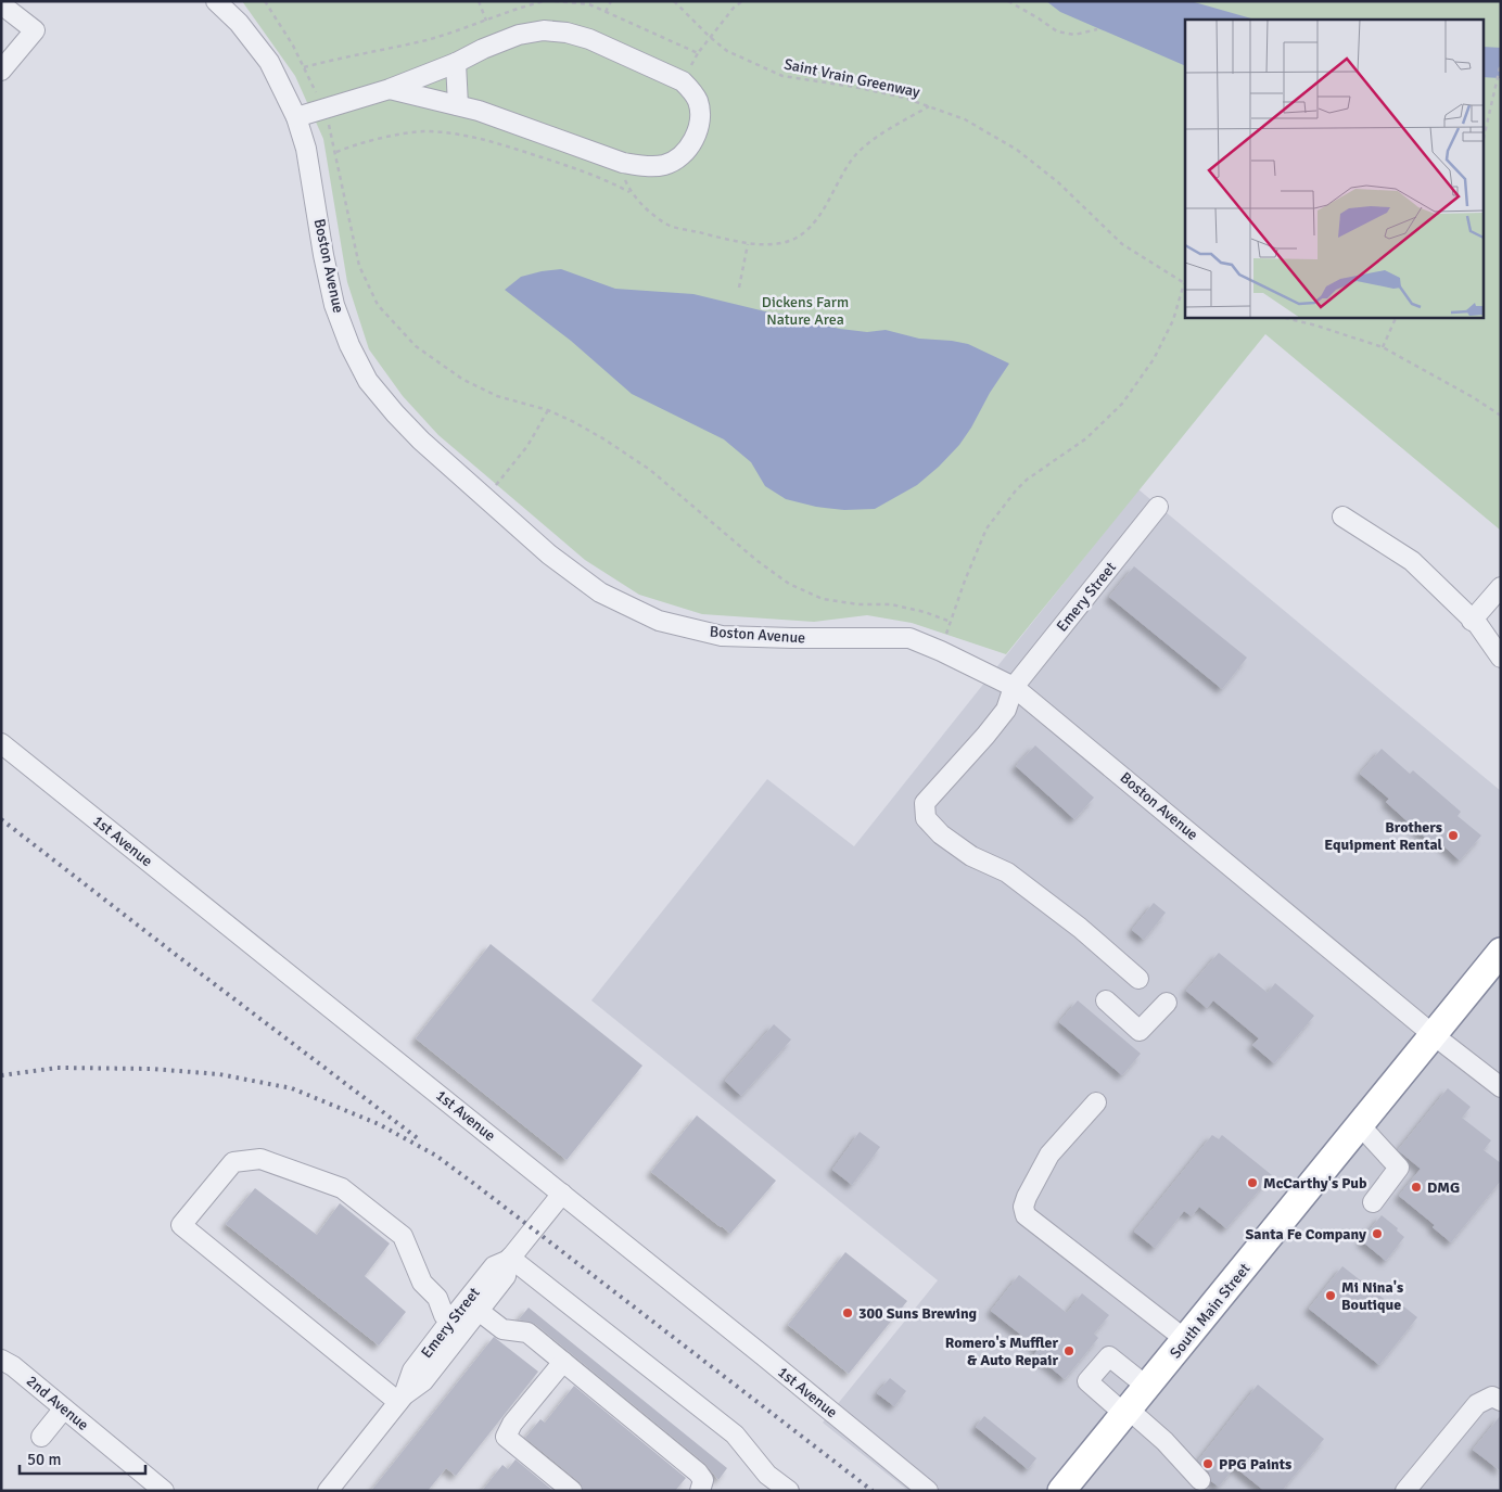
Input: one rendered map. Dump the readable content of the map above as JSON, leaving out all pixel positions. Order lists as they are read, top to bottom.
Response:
{
  "streets": {
    "highway": ["South Main Street"],
    "street": [
      "Boston Avenue",
      "Emery Street",
      "1st Avenue",
      "2nd Avenue"
    ],
    "path": ["Saint Vrain Greenway"]
  },
  "crossings": [
    ["Boston Avenue", "Emery Street"],
    ["Boston Avenue", "South Main Street"],
    ["Emery Street", "1st Avenue"]
  ],
  "parks": ["Dickens Farm Nature Area"],
  "places": [
    "Brothers Equipment Rental",
    "McCarthy's Pub",
    "DMG",
    "Santa Fe Company",
    "Mi Nina's Boutique",
    "300 Suns Brewing",
    "Romero's Muffler & Auto Repair",
    "PPG Paints"
  ],
  "scale_bar": "50 m"
}
